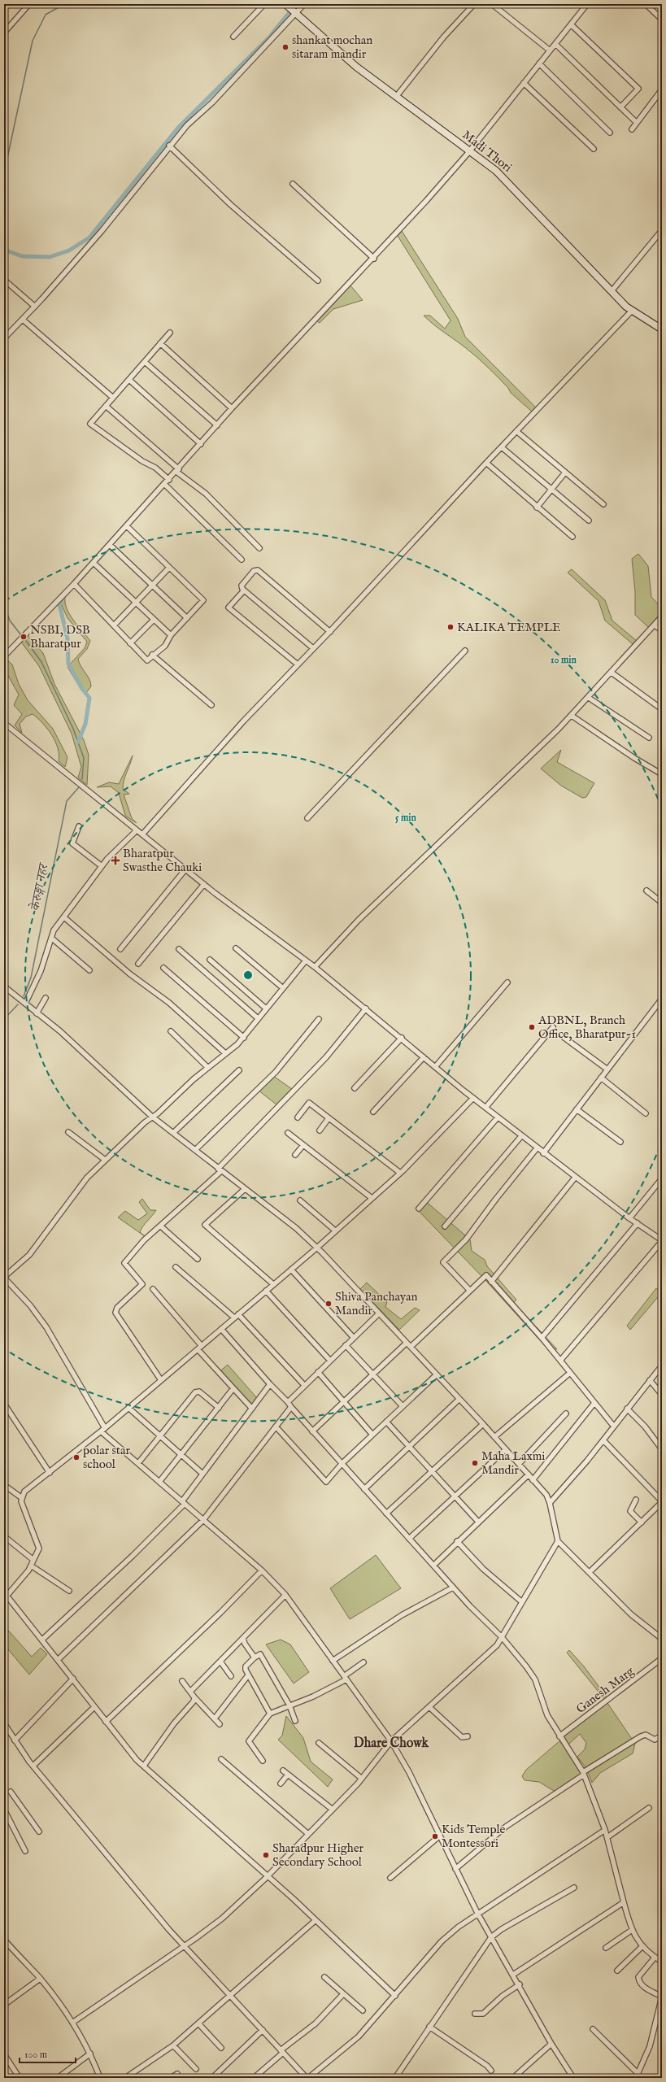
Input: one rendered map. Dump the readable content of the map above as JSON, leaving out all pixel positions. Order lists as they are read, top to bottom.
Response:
{
  "streets": {
    "main road": ["Madi Thori"],
    "street": ["Ganesh Marg"]
  },
  "districts": ["Dhare Chowk"],
  "water": ["केरुङ्गा नहर"],
  "places": {
    "other": [
      "shankat mochan sitaram mandir",
      "KALIKA TEMPLE",
      "NSBI, DSB Bharatpur",
      "ADBNL, Branch Office, Bharatpur-1",
      "Shiva Panchayan Mandir",
      "polar star school",
      "Maha Laxmi Mandir",
      "Kids Temple Montessori",
      "Sharadpur Higher Secondary School"
    ],
    "health": ["Bharatpur Swasthe Chauki"]
  },
  "scale_bar": "100 m",
  "rings": ["10 min", "5 min"]
}
